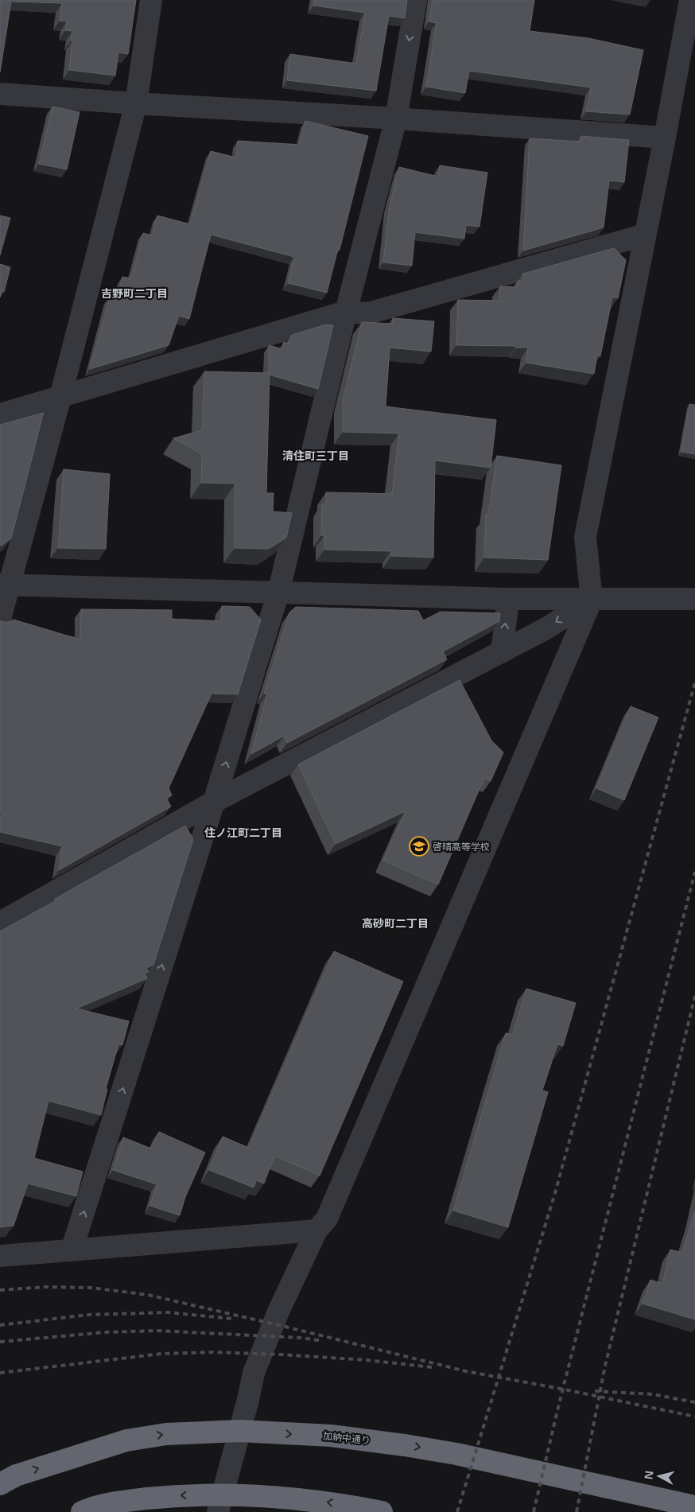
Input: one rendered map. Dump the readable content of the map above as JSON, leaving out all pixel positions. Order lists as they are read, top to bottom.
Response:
{
  "streets": {
    "highway": ["加納中通り"]
  },
  "districts": [
    "吉野町二丁目",
    "清住町三丁目",
    "住ノ江町二丁目",
    "高砂町二丁目"
  ],
  "places": {
    "school or university": ["啓晴高等学校"]
  },
  "north": "left"
}
